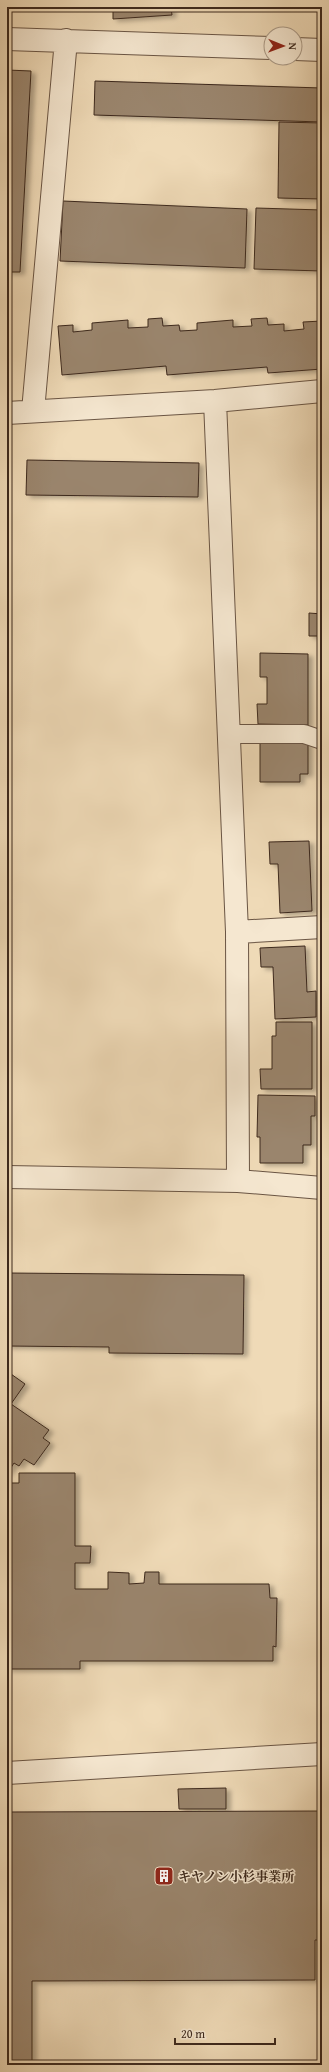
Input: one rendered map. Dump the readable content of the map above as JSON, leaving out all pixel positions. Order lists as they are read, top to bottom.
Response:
{
  "places": {
    "building": ["キヤノン小杉事業所"]
  },
  "scale_bar": "20 m",
  "north": "right"
}
